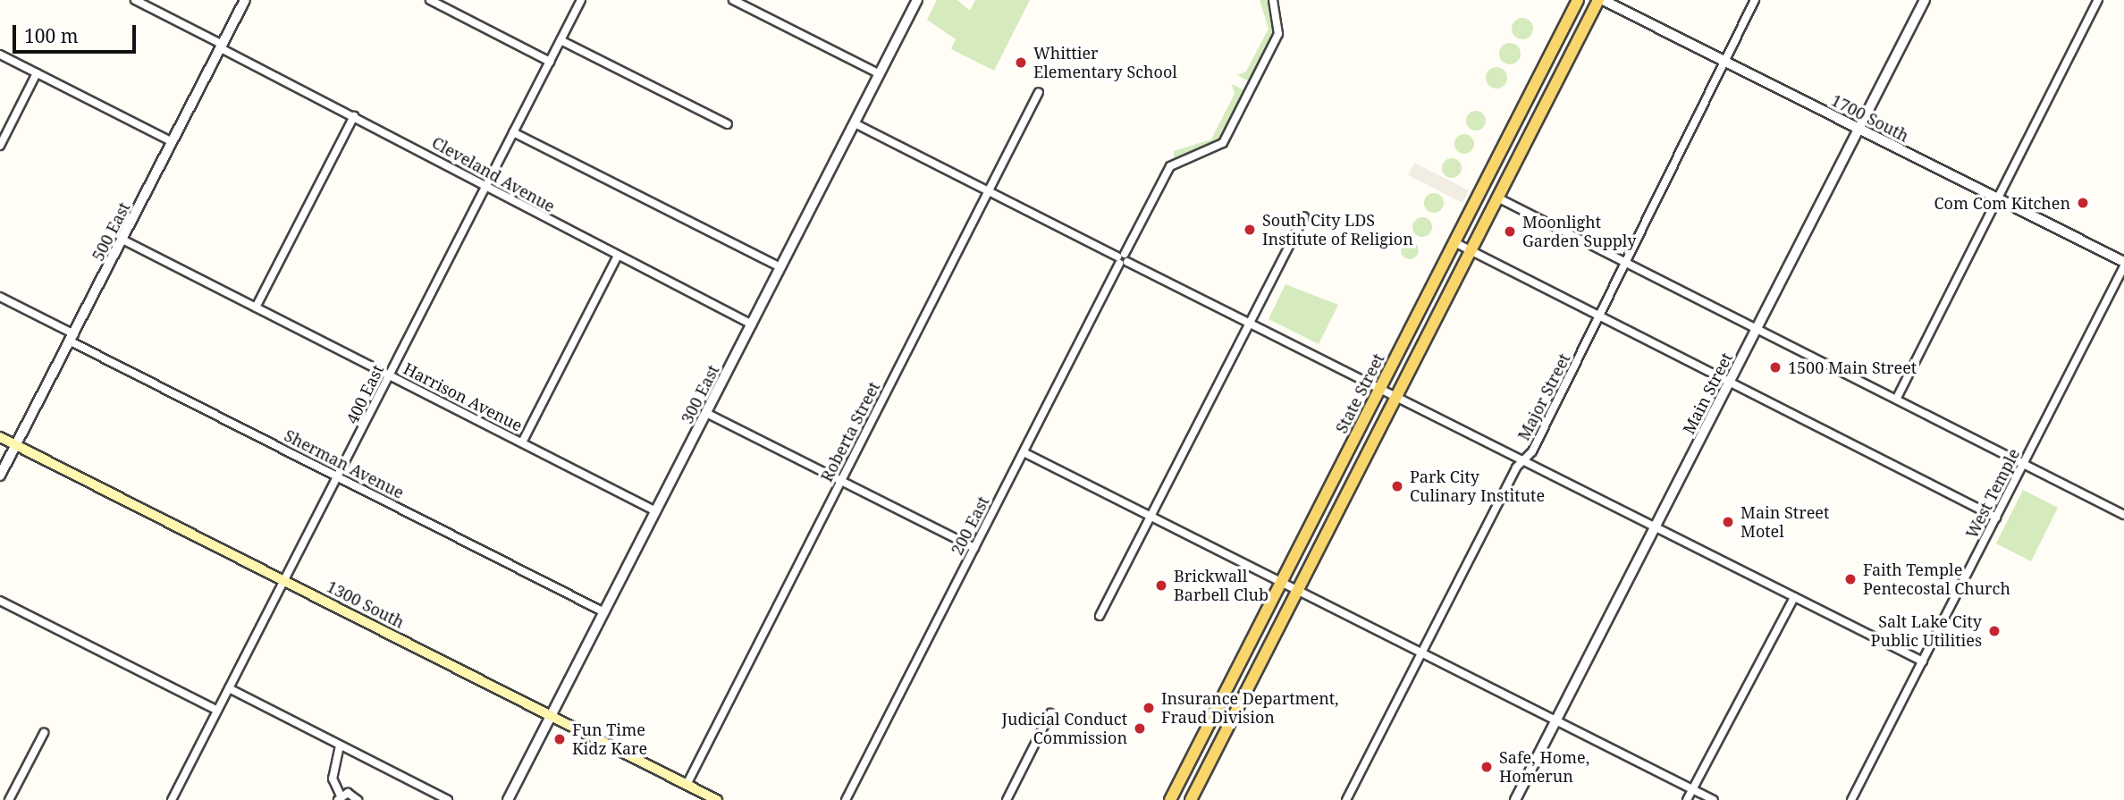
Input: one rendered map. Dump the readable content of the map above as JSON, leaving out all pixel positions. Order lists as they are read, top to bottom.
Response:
{
  "streets": {
    "main road": ["State Street", "1300 South"],
    "street": [
      "1700 South",
      "Cleveland Avenue",
      "500 East",
      "Main Street",
      "400 East",
      "300 East",
      "Harrison Avenue",
      "Major Street",
      "Roberta Street",
      "Sherman Avenue",
      "West Temple",
      "200 East"
    ]
  },
  "crossings": [
    ["1700 South", "Main Street"],
    ["1700 South", "Major Street"],
    ["1700 South", "West Temple"],
    ["Cleveland Avenue", "500 East"],
    ["Cleveland Avenue", "400 East"],
    ["Cleveland Avenue", "300 East"],
    ["500 East", "Harrison Avenue"],
    ["500 East", "Sherman Avenue"],
    ["500 East", "1300 South"],
    ["400 East", "Harrison Avenue"],
    ["400 East", "Sherman Avenue"],
    ["400 East", "1300 South"],
    ["300 East", "Harrison Avenue"],
    ["300 East", "Sherman Avenue"],
    ["300 East", "1300 South"],
    ["Roberta Street", "1300 South"]
  ],
  "places": [
    "Whittier Elementary School",
    "Com Com Kitchen",
    "South City LDS Institute of Religion",
    "Moonlight Garden Supply",
    "1500 Main Street",
    "Park City Culinary Institute",
    "Main Street Motel",
    "Faith Temple Pentecostal Church",
    "Brickwall Barbell Club",
    "Salt Lake City Public Utilities",
    "Insurance Department, Fraud Division",
    "Judicial Conduct Commission",
    "Fun Time Kidz Kare",
    "Safe, Home, Homerun"
  ],
  "scale_bar": "100 m"
}
